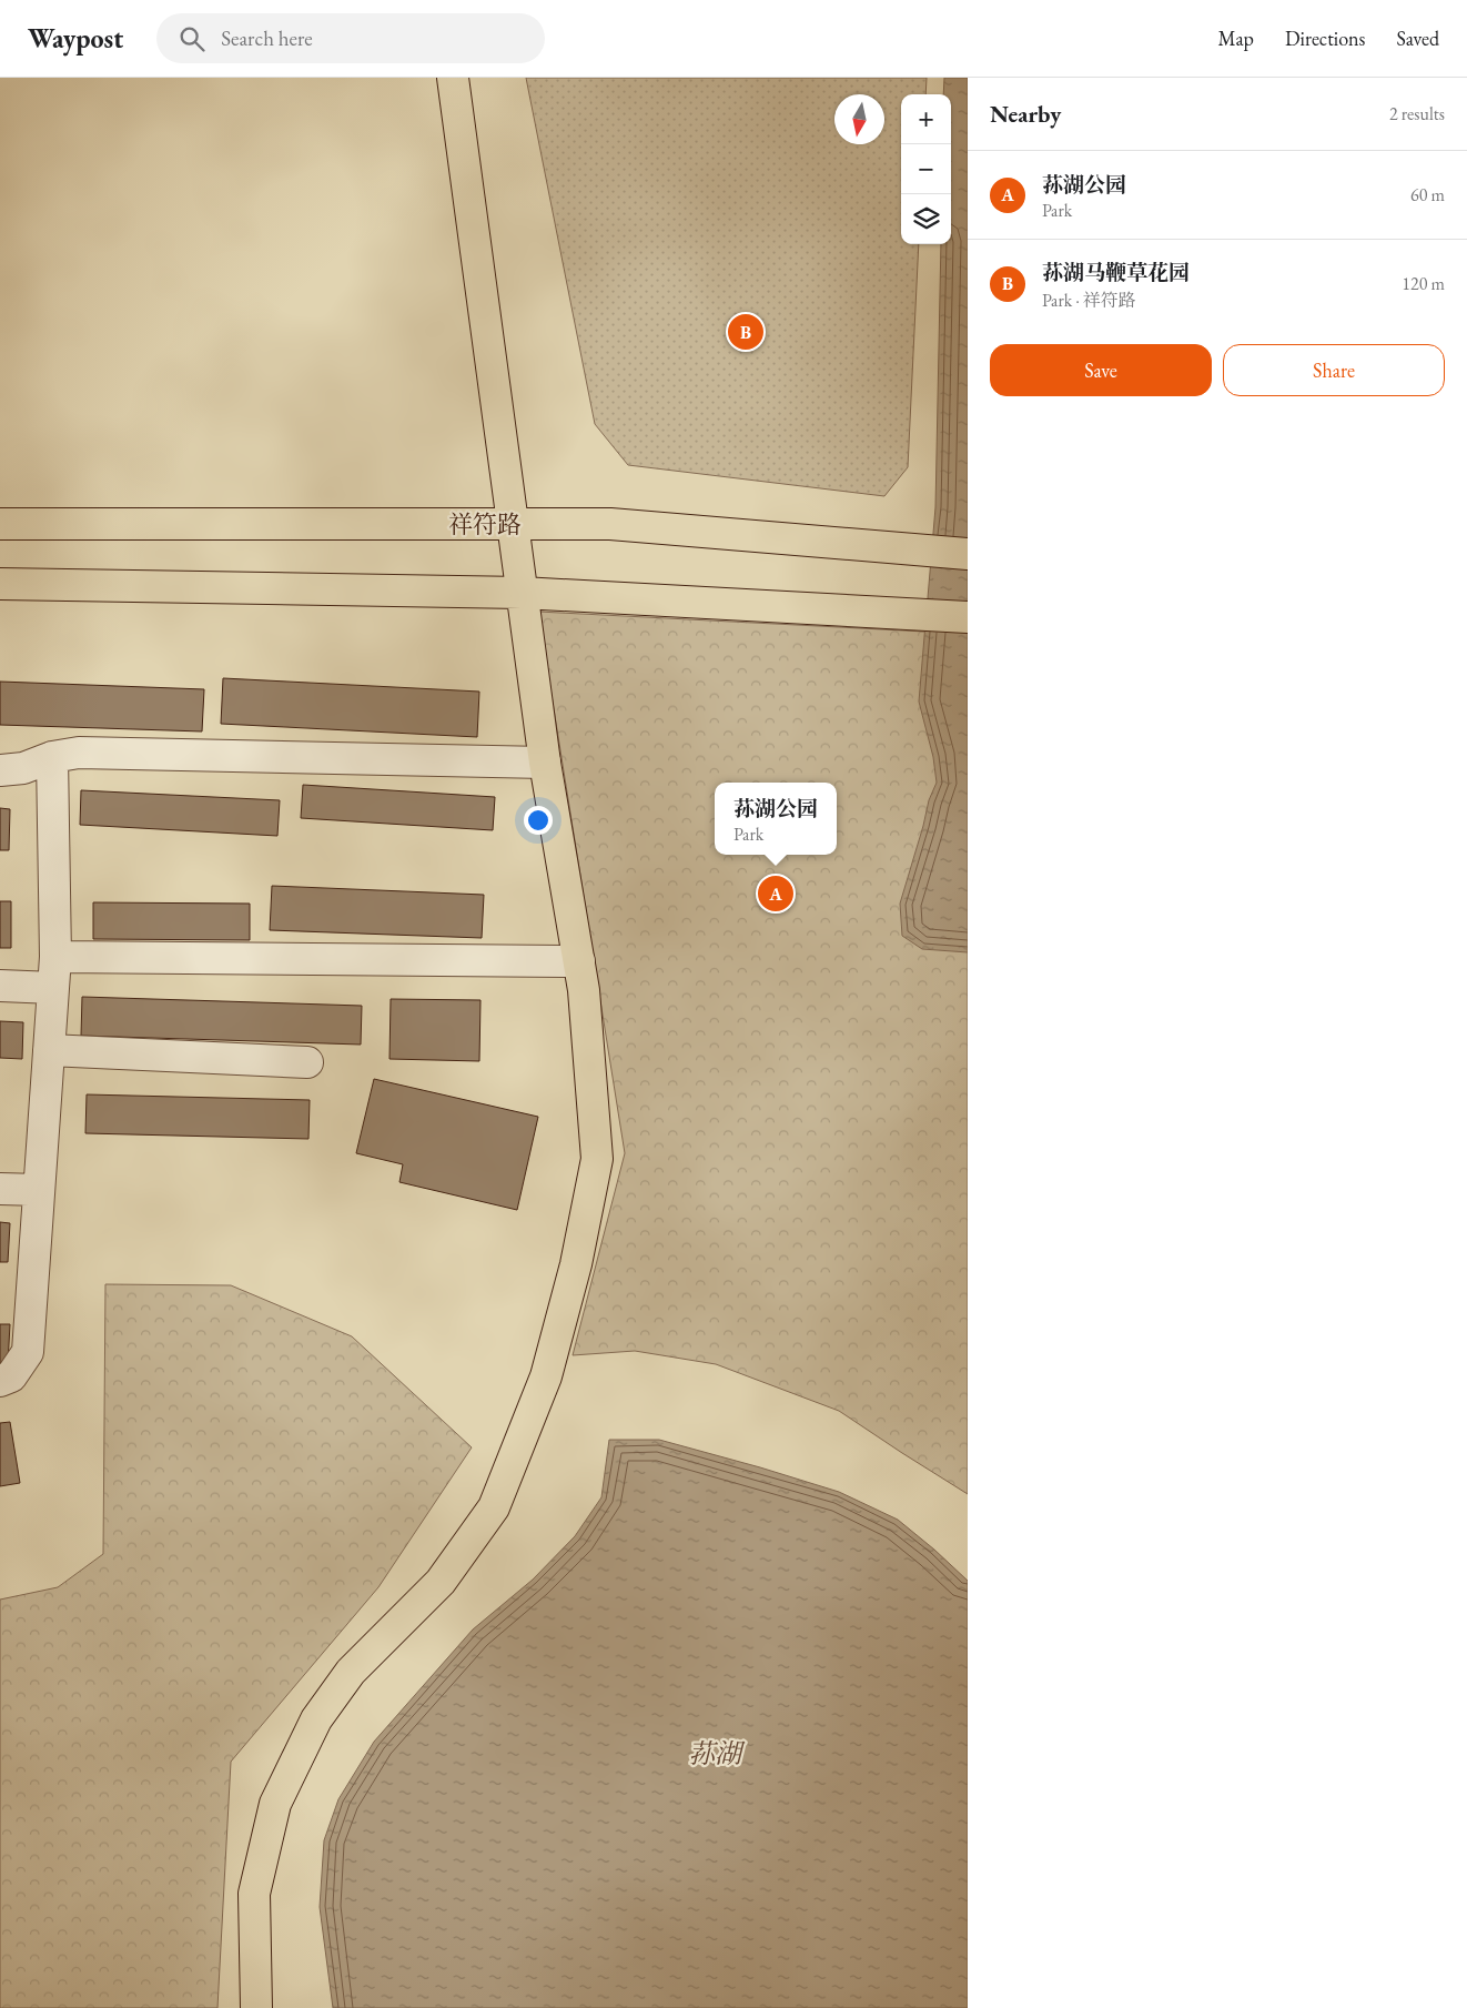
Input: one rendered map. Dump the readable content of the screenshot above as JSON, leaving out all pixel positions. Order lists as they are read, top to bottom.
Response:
{
  "streets": {
    "main road": ["祥符路"]
  },
  "water": ["荪湖"],
  "north": "bottom",
  "page": {
    "header": "Waypost",
    "search": "Search here",
    "nav": ["Map", "Directions", "Saved"],
    "heading": ["Nearby", "2 results"],
    "map_buttons": ["+", "−"],
    "list": [
      {
        "mark": "A",
        "name": "荪湖公园",
        "note": "Park",
        "value": "60 m"
      },
      {
        "mark": "B",
        "name": "荪湖马鞭草花园",
        "note": "Park · 祥符路",
        "value": "120 m"
      }
    ],
    "pins": ["B", "A"],
    "buttons": ["Save", "Share"],
    "popup": ["荪湖公园", "Park"]
  }
}
